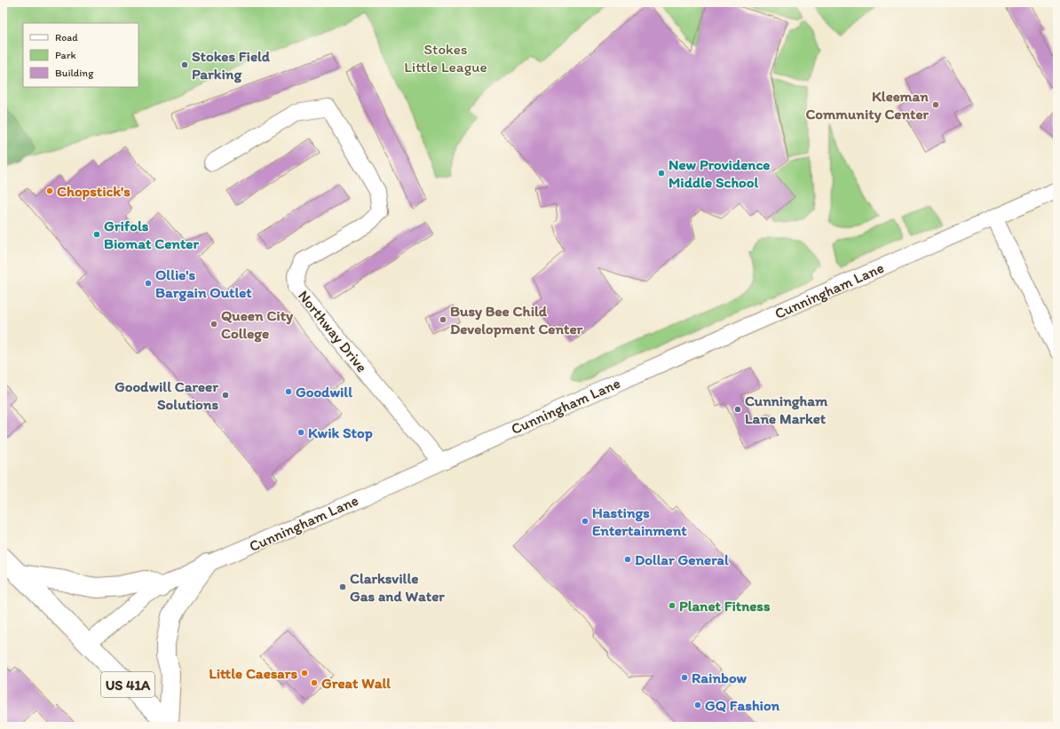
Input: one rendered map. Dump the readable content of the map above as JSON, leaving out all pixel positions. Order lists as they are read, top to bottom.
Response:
{
  "streets": {
    "highway": ["US 41A"],
    "street": ["Cunningham Lane", "Northway Drive"]
  },
  "crossings": [
    ["Cunningham Lane", "Northway Drive"],
    ["Cunningham Lane", "US 41A"]
  ],
  "parks": ["Stokes Little League"],
  "places": [
    "Stokes Field Parking",
    "Kleeman Community Center",
    "New Providence Middle School",
    "Chopstick's",
    "Grifols Biomat Center",
    "Ollie's Bargain Outlet",
    "Busy Bee Child Development Center",
    "Queen City College",
    "Goodwill",
    "Goodwill Career Solutions",
    "Cunningham Lane Market",
    "Kwik Stop",
    "Hastings Entertainment",
    "Dollar General",
    "Clarksville Gas and Water",
    "Planet Fitness",
    "Little Caesars",
    "Rainbow",
    "Great Wall",
    "GQ Fashion"
  ],
  "legend": ["Road", "Park", "Building"]
}
